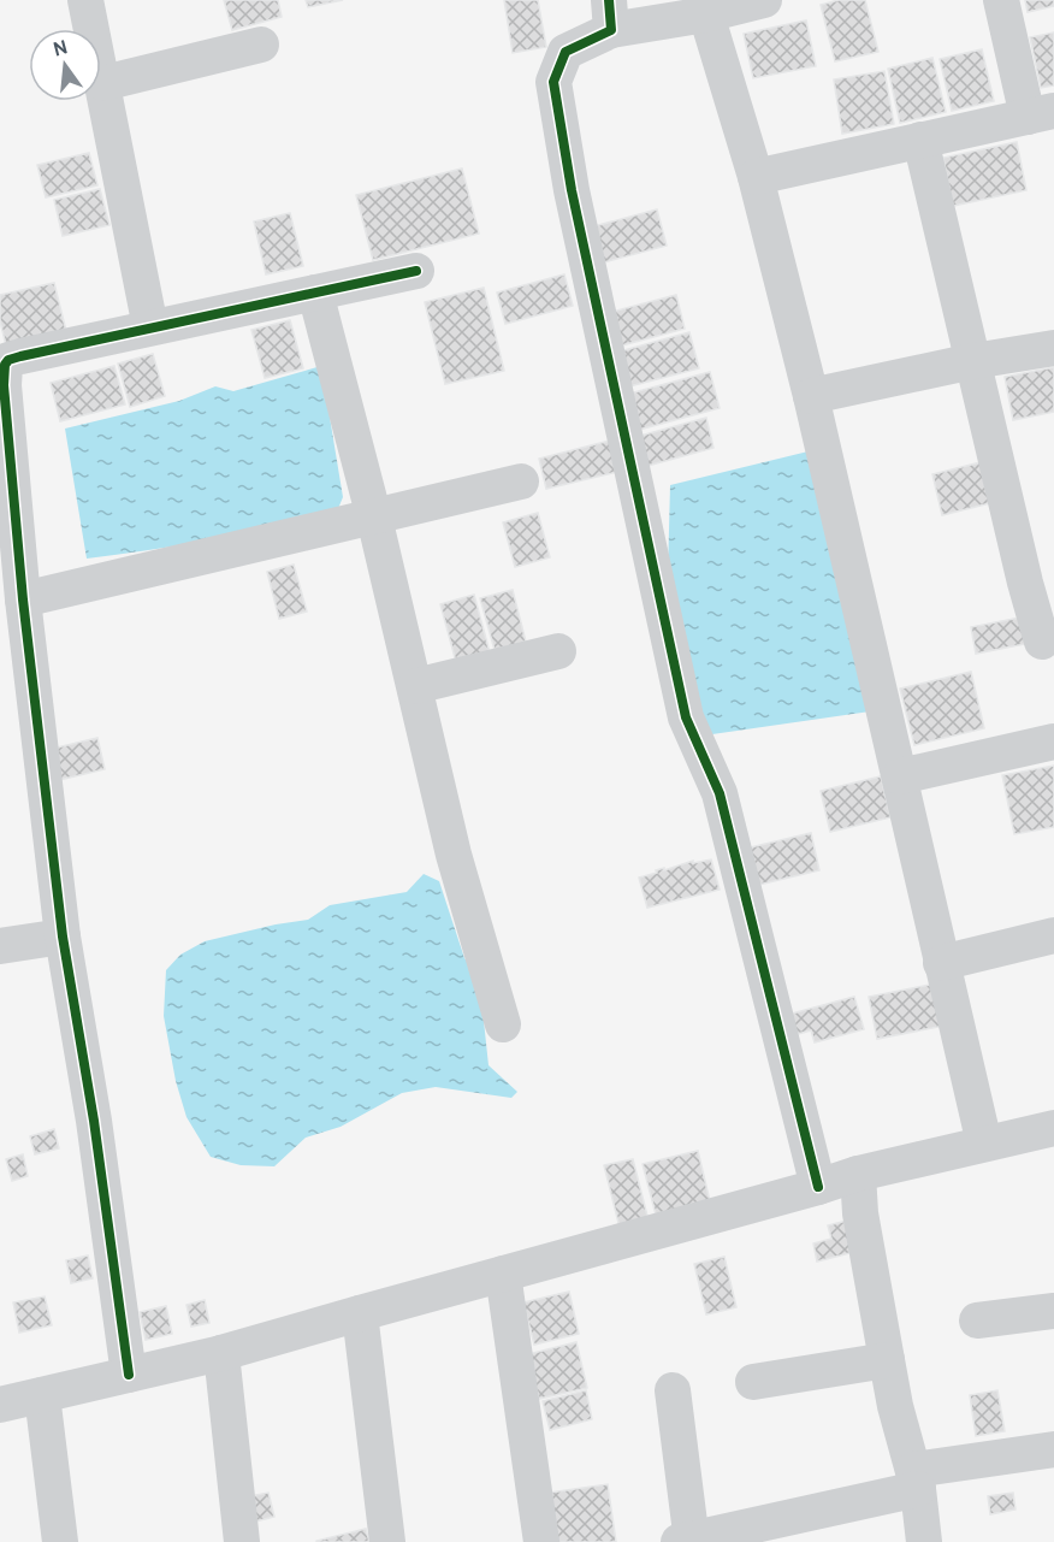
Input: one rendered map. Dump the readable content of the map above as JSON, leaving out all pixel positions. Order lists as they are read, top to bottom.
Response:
{
  "north": "top"
}
